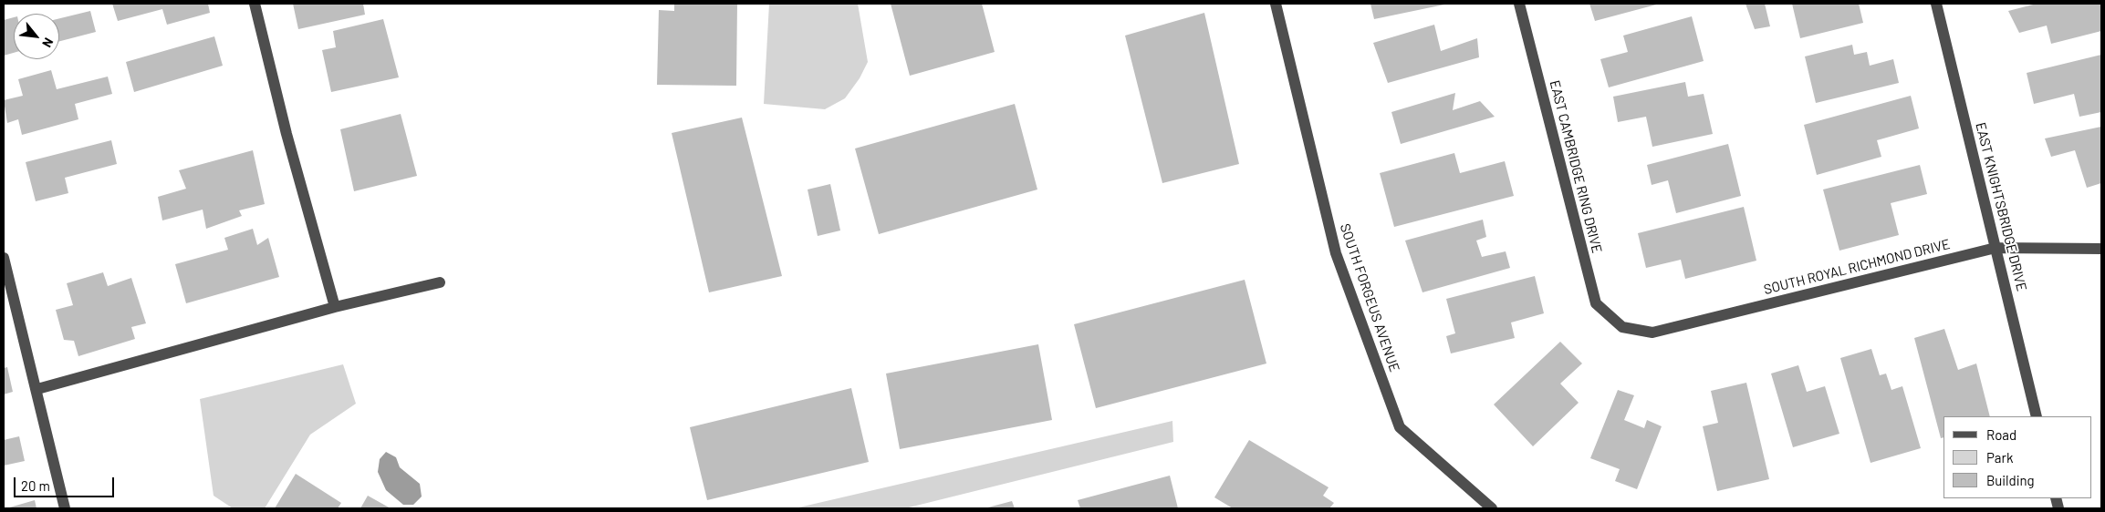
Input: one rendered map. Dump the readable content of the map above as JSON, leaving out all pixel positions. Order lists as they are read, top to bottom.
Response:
{
  "streets": {
    "street": [
      "EAST CAMBRIDGE RING DRIVE",
      "EAST KNIGHTSBRIDGE DRIVE",
      "SOUTH ROYAL RICHMOND DRIVE",
      "SOUTH FORGEUS AVENUE"
    ]
  },
  "crossings": [
    ["EAST CAMBRIDGE RING DRIVE", "SOUTH ROYAL RICHMOND DRIVE"],
    ["EAST KNIGHTSBRIDGE DRIVE", "SOUTH ROYAL RICHMOND DRIVE"]
  ],
  "legend": ["Road", "Park", "Building"],
  "scale_bar": "20 m",
  "north": "bottom right"
}
